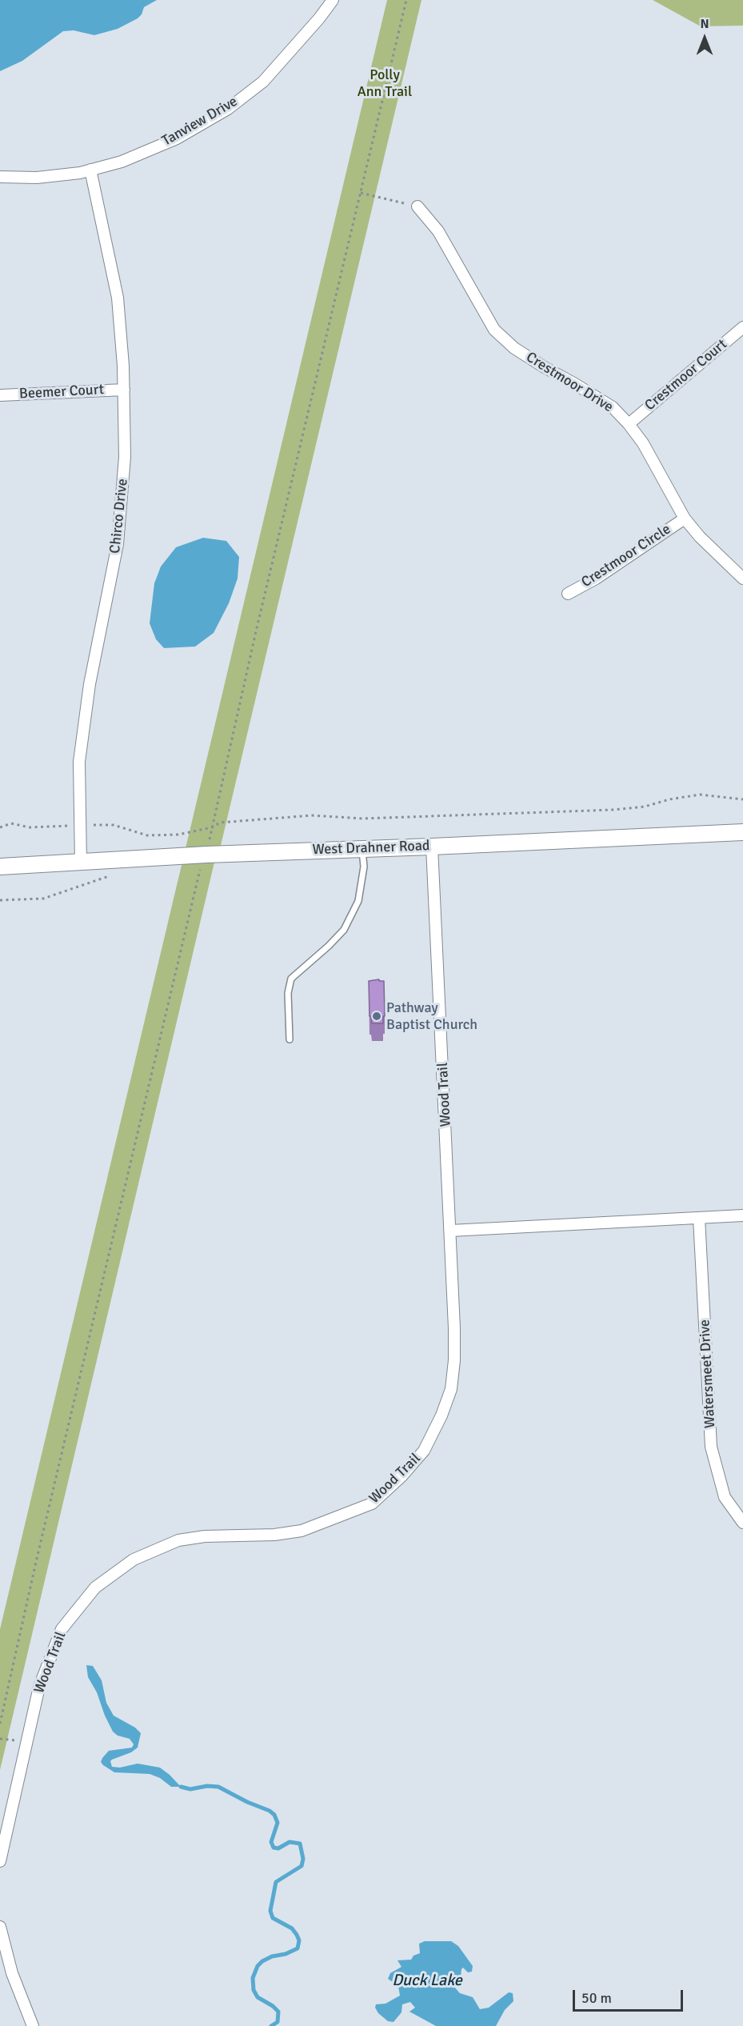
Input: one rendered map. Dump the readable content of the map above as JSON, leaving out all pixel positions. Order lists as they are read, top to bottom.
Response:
{
  "streets": {
    "street": [
      "Tanview Drive",
      "Crestmoor Court",
      "Crestmoor Drive",
      "Beemer Court",
      "Chirco Drive",
      "Crestmoor Circle",
      "West Drahner Road",
      "Wood Trail",
      "Watersmeet Drive"
    ]
  },
  "crossings": [
    ["Tanview Drive", "Chirco Drive"],
    ["Crestmoor Court", "Crestmoor Drive"],
    ["Crestmoor Drive", "Crestmoor Circle"],
    ["Beemer Court", "Chirco Drive"],
    ["Chirco Drive", "West Drahner Road"],
    ["West Drahner Road", "Wood Trail"]
  ],
  "water": ["Duck Lake"],
  "parks": ["Polly Ann Trail"],
  "places": ["Pathway Baptist Church"],
  "scale_bar": "50 m",
  "north": "top"
}
